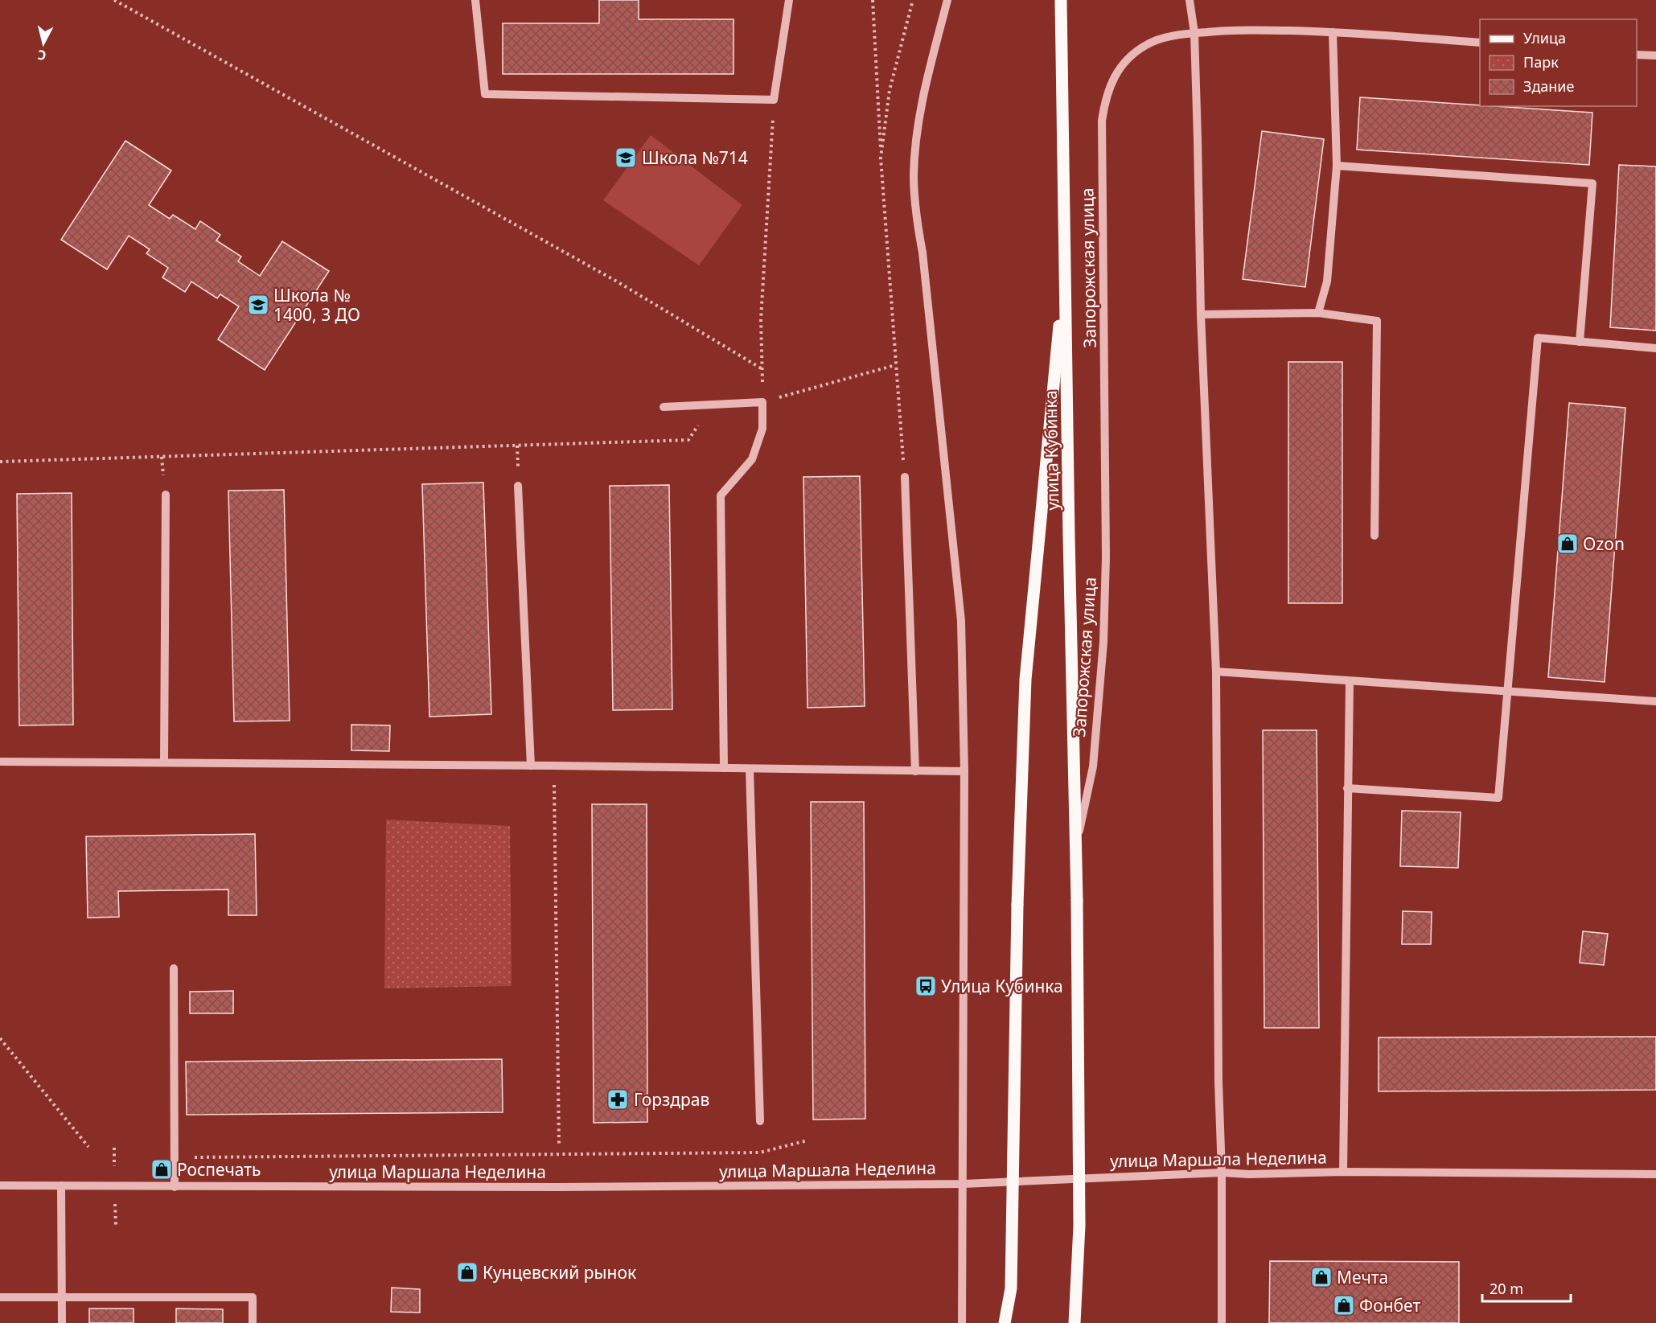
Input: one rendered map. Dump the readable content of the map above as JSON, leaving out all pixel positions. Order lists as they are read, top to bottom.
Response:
{
  "streets": {
    "main road": ["улица Кубинка"],
    "street": ["Запорожская улица", "улица Маршала Неделина"]
  },
  "crossings": [
    ["Запорожская улица", "улица Кубинка"]
  ],
  "places": {
    "school or university": ["Школа №714", "Школа № 1400, 3 ДО"],
    "shop": [
      "Ozon",
      "Роспечать",
      "Кунцевский рынок",
      "Мечта",
      "Фонбет"
    ],
    "bus stop": ["Улица Кубинка"],
    "pharmacy": ["Горздрав"]
  },
  "legend": ["Улица", "Парк", "Здание"],
  "scale_bar": "20 m",
  "north": "bottom"
}
